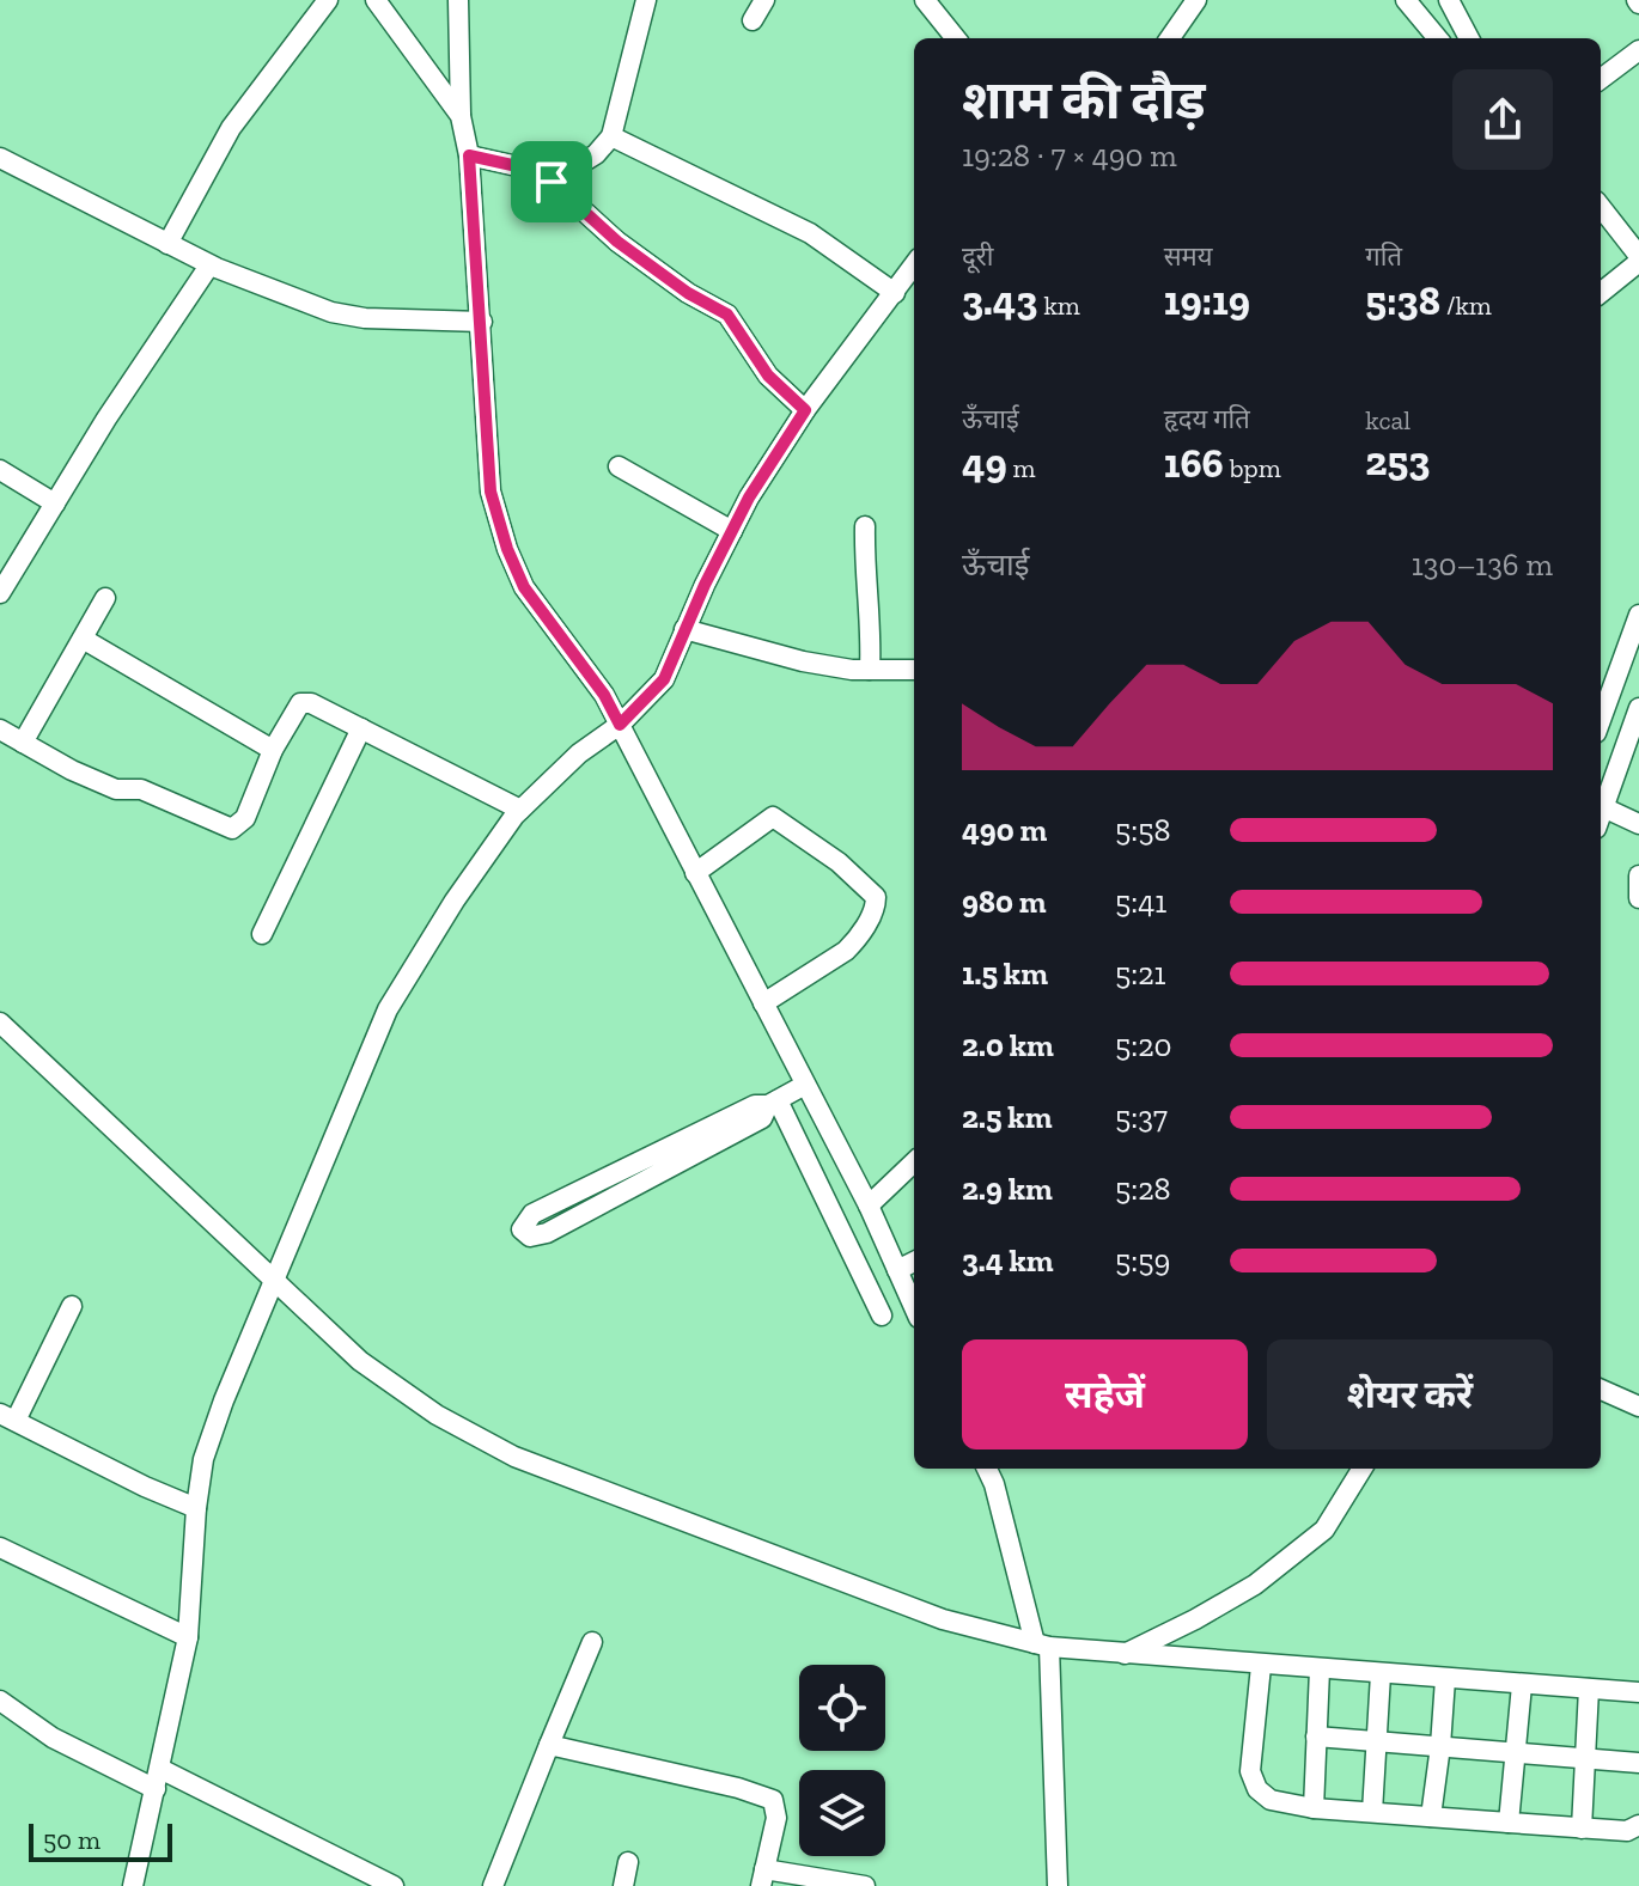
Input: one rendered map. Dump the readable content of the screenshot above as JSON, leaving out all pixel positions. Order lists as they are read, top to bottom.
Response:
{
  "scale_bar": "50 m",
  "page": {
    "heading": ["शाम की दौड़", "19:28 · 7 × 490 m"],
    "stats": [
      ["दूरी", "3.43 km"],
      ["समय", "19:19"],
      ["गति", "5:38 /km"],
      ["ऊँचाई", "49 m"],
      ["हृदय गति", "166 bpm"],
      ["kcal", "253"]
    ],
    "chart": ["ऊँचाई", "130–136 m"],
    "list": [
      {
        "name": "490 m",
        "note": "5:58"
      },
      {
        "name": "980 m",
        "note": "5:41"
      },
      {
        "name": "1.5 km",
        "note": "5:21"
      },
      {
        "name": "2.0 km",
        "note": "5:20"
      },
      {
        "name": "2.5 km",
        "note": "5:37"
      },
      {
        "name": "2.9 km",
        "note": "5:28"
      },
      {
        "name": "3.4 km",
        "note": "5:59"
      }
    ],
    "buttons": ["सहेजें", "शेयर करें"],
    "scale": "50 m"
  }
}
